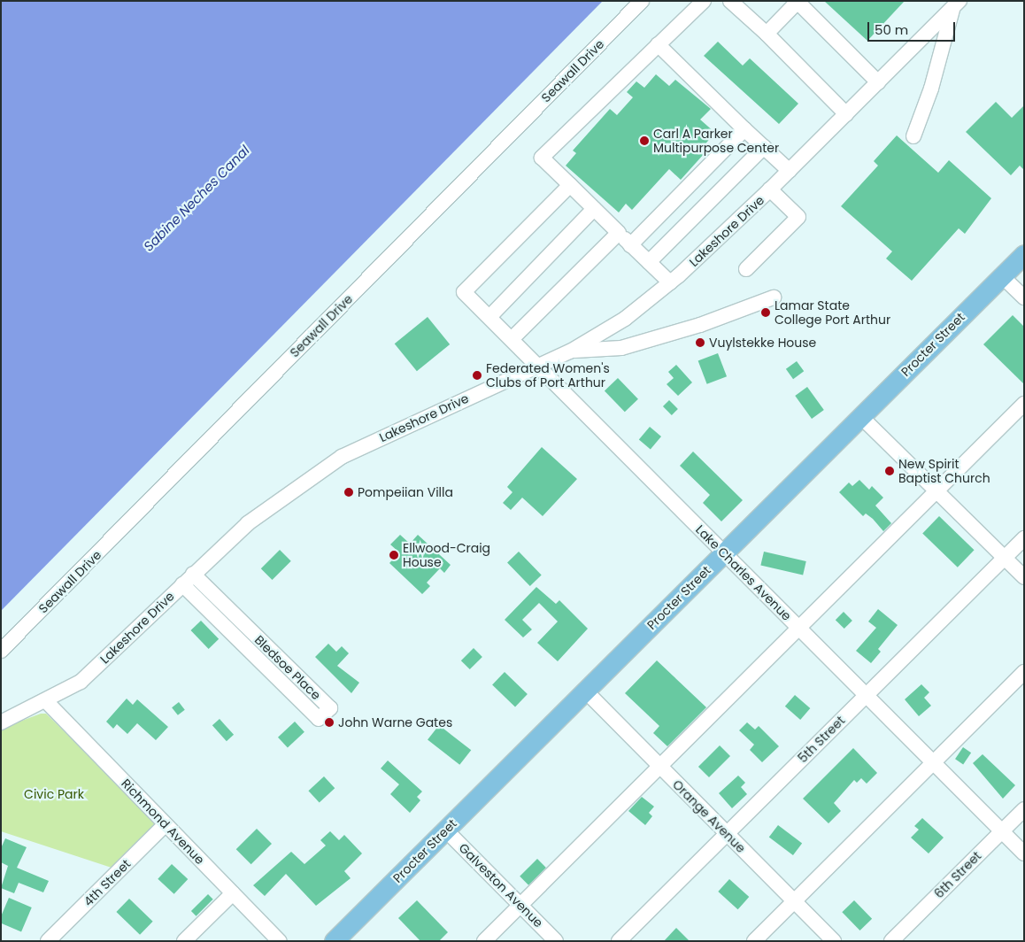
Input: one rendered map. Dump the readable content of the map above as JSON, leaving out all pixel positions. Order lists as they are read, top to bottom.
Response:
{
  "streets": {
    "main road": ["Procter Street"],
    "street": [
      "Seawall Drive",
      "Lakeshore Drive",
      "Lake Charles Avenue",
      "Bledsoe Place",
      "5th Street",
      "Orange Avenue",
      "Richmond Avenue",
      "6th Street",
      "4th Street",
      "Galveston Avenue"
    ]
  },
  "crossings": [
    ["Lakeshore Drive", "Lake Charles Avenue"],
    ["Lakeshore Drive", "Bledsoe Place"],
    ["Lakeshore Drive", "Richmond Avenue"],
    ["Procter Street", "Lake Charles Avenue"],
    ["Procter Street", "Orange Avenue"],
    ["Procter Street", "Galveston Avenue"],
    ["Lake Charles Avenue", "5th Street"],
    ["Lake Charles Avenue", "6th Street"],
    ["5th Street", "Orange Avenue"],
    ["Richmond Avenue", "4th Street"]
  ],
  "water": ["Sabine Neches Canal"],
  "parks": ["Civic Park"],
  "places": [
    "Carl A Parker Multipurpose Center",
    "Lamar State College Port Arthur",
    "Vuylstekke House",
    "Federated Women's Clubs of Port Arthur",
    "New Spirit Baptist Church",
    "Pompeiian Villa",
    "Ellwood-Craig House",
    "John Warne Gates"
  ],
  "scale_bar": "50 m"
}
